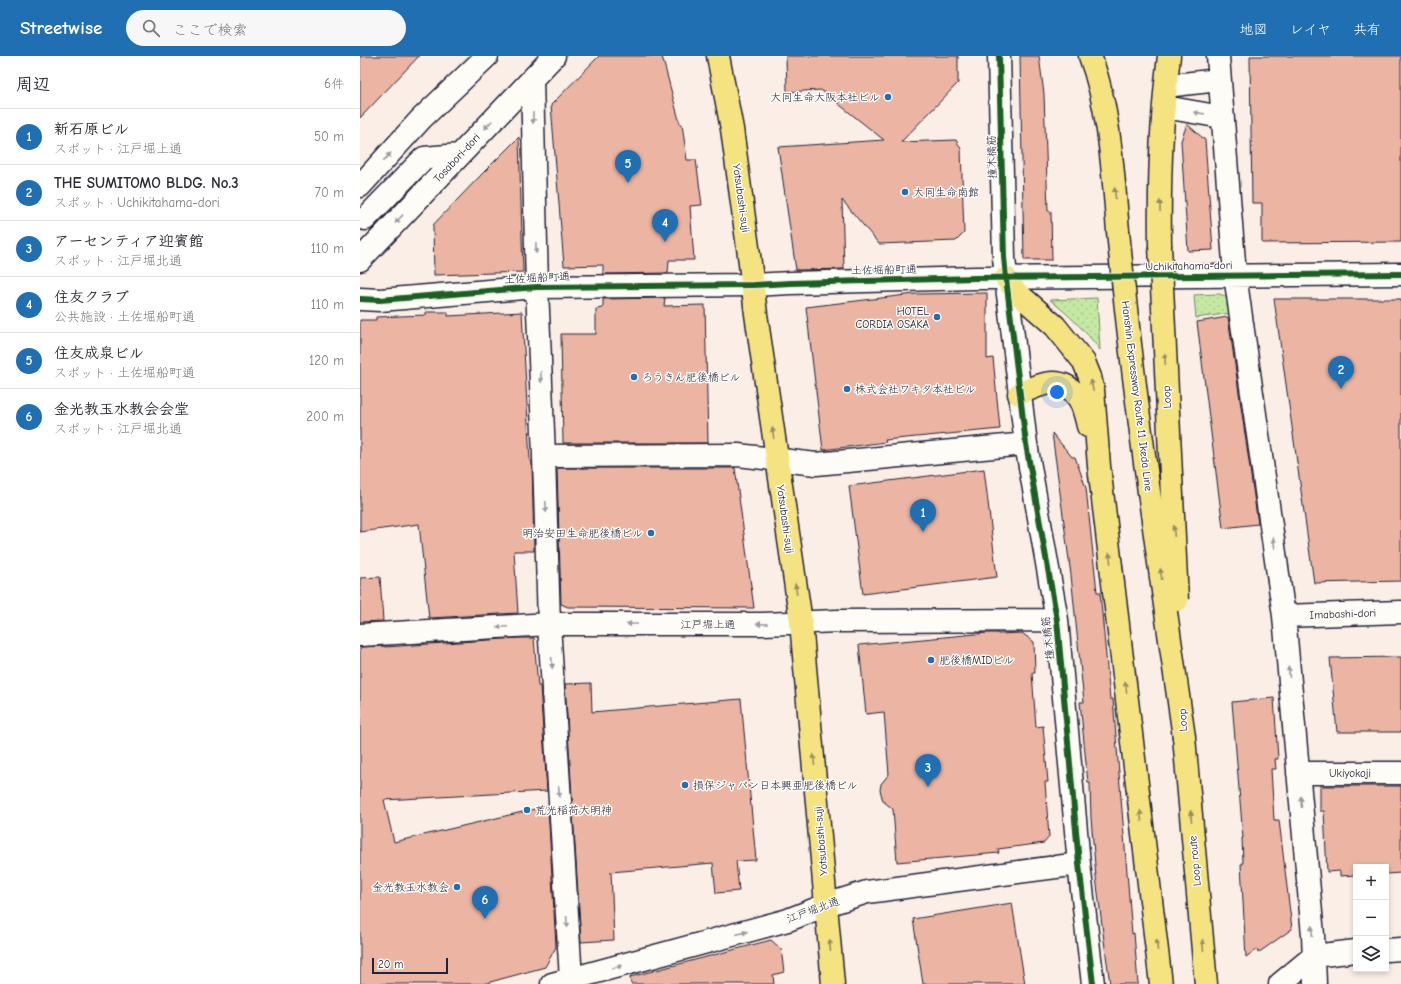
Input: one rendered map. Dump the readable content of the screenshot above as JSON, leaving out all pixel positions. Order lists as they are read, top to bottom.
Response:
{
  "streets": {
    "main road": [
      "Yotsubashi-suji",
      "Hanshin Expressway Route 11 Ikeda Line",
      "Loop",
      "Loop route"
    ],
    "street": [
      "撞木橋筋",
      "Tosabori-dori",
      "Uchikitahama-dori",
      "土佐堀船町通",
      "Imabashi-dori",
      "江戸堀上通",
      "Ukiyokoji",
      "江戸堀北通"
    ]
  },
  "crossings": [
    ["撞木橋筋", "Uchikitahama-dori"],
    ["撞木橋筋", "江戸堀上通"],
    ["撞木橋筋", "江戸堀北通"],
    ["Yotsubashi-suji", "土佐堀船町通"],
    ["Yotsubashi-suji", "江戸堀上通"],
    ["Yotsubashi-suji", "江戸堀北通"],
    ["Uchikitahama-dori", "土佐堀船町通"],
    ["Hanshin Expressway Route 11 Ikeda Line", "Loop"],
    ["Hanshin Expressway Route 11 Ikeda Line", "Loop route"],
    ["Loop", "Loop route"]
  ],
  "one_way": ["Yotsubashi-suji", "江戸堀北通"],
  "places": [
    "大同生命大阪本社ビル",
    "大同生命南館",
    "HOTEL CORDIA OSAKA",
    "ろうきん肥後橋ビル",
    "株式会社ワキタ本社ビル",
    "明治安田生命肥後橋ビル",
    "肥後橋MIDビル",
    "損保ジャパン日本興亜肥後橋ビル",
    "荒光稲荷大明神",
    "金光教玉水教会"
  ],
  "scale_bar": "20 m",
  "page": {
    "header": "Streetwise",
    "search": "ここで検索",
    "nav": ["地図", "レイヤ", "共有"],
    "heading": ["周辺", "6件"],
    "list": [
      {
        "mark": "1",
        "name": "新石原ビル",
        "note": "スポット · 江戸堀上通",
        "value": "50 m"
      },
      {
        "mark": "2",
        "name": "THE SUMITOMO BLDG. No.3",
        "note": "スポット · Uchikitahama-dori",
        "value": "70 m"
      },
      {
        "mark": "3",
        "name": "アーセンティア迎賓館",
        "note": "スポット · 江戸堀北通",
        "value": "110 m"
      },
      {
        "mark": "4",
        "name": "住友クラブ",
        "note": "公共施設 · 土佐堀船町通",
        "value": "110 m"
      },
      {
        "mark": "5",
        "name": "住友成泉ビル",
        "note": "スポット · 土佐堀船町通",
        "value": "120 m"
      },
      {
        "mark": "6",
        "name": "金光教玉水教会会堂",
        "note": "スポット · 江戸堀北通",
        "value": "200 m"
      }
    ],
    "pins": [
      "5",
      "4",
      "2",
      "1",
      "3",
      "6"
    ],
    "map_buttons": ["+", "−"],
    "scale": "20 m"
  }
}
